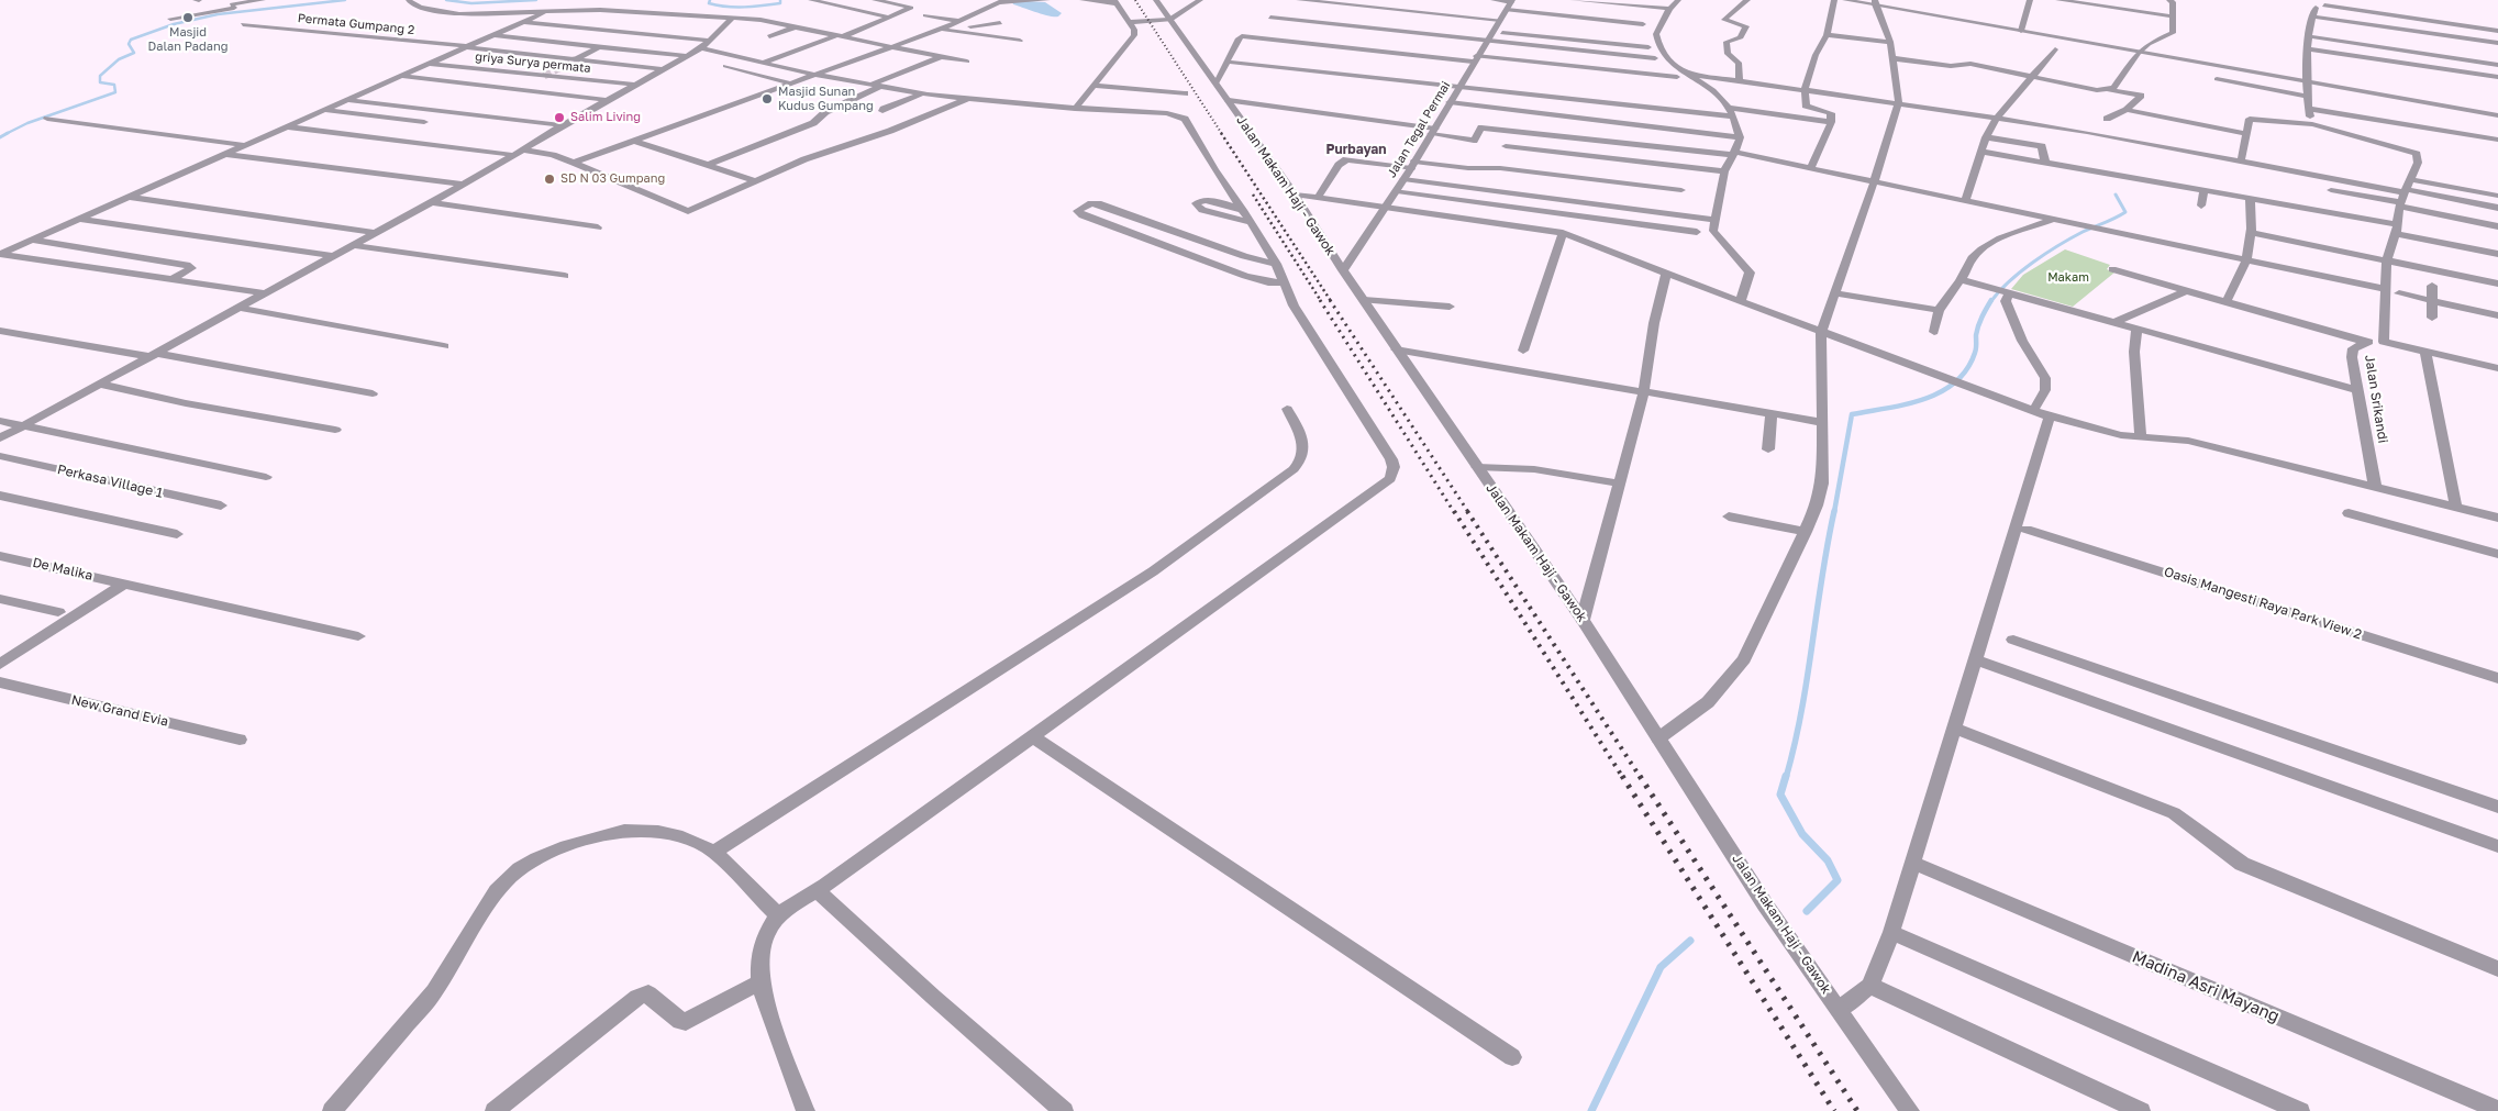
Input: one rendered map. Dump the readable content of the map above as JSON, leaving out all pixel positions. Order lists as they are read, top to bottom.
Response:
{
  "streets": {
    "street": [
      "Permata Gumpang 2",
      "griya Surya permata",
      "Jalan Tegal Permai",
      "Jalan Makam Haji - Gawok",
      "Jalan Srikandi",
      "Perkasa Village 1",
      "De Malika",
      "Oasis Mangesti Raya Park View 2",
      "New Grand Evia",
      "Madina Asri Mayang"
    ]
  },
  "crossings": [
    ["Jalan Tegal Permai", "Jalan Makam Haji - Gawok"]
  ],
  "districts": ["Purbayan"],
  "parks": ["Makam"],
  "places": [
    "Masjid Dalan Padang",
    "Masjid Sunan Kudus Gumpang",
    "Salim Living",
    "SD N 03 Gumpang"
  ]
}
